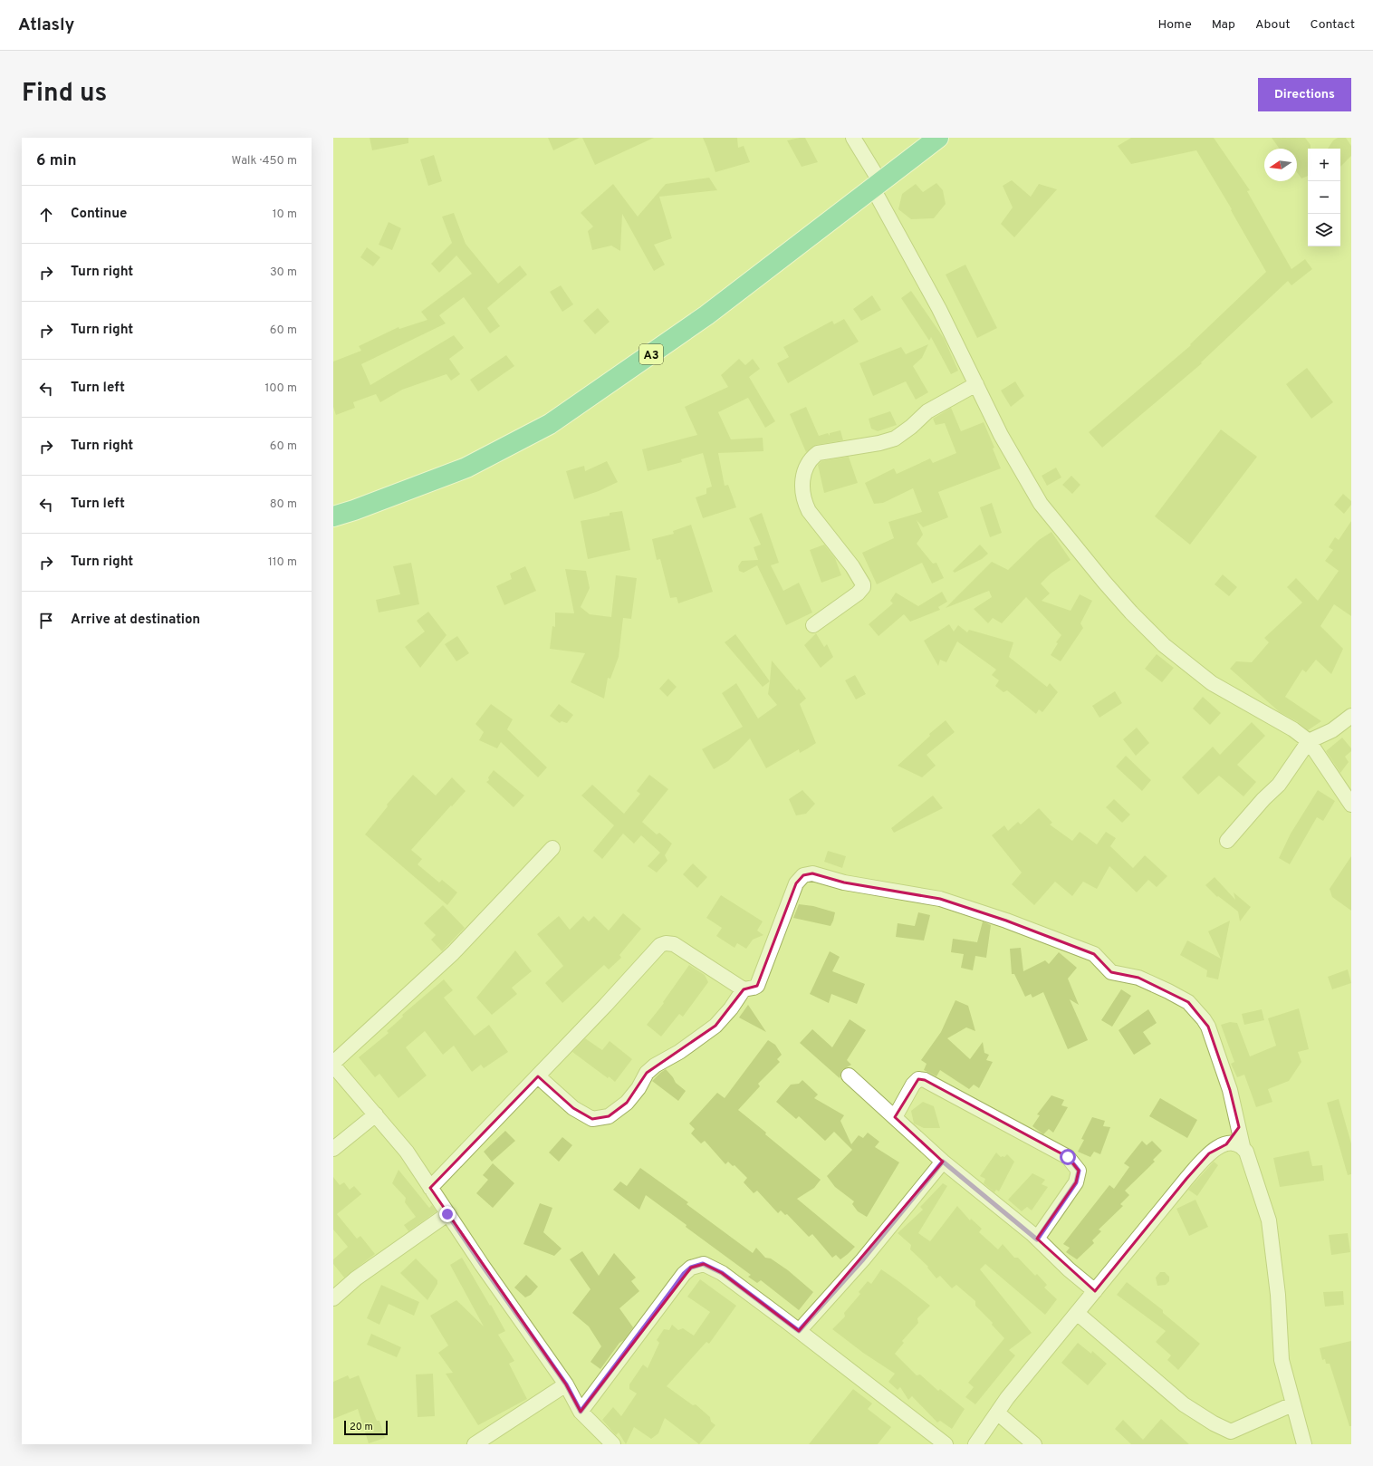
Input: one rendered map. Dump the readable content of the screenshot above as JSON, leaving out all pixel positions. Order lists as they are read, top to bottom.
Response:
{
  "streets": {
    "highway": ["A3"]
  },
  "scale_bar": "20 m",
  "north": "left",
  "page": {
    "header": "Atlasly",
    "nav": [
      "Home",
      "Map",
      "About",
      "Contact"
    ],
    "title": "Find us",
    "buttons": "Directions",
    "heading": ["6 min", "Walk · 450 m"],
    "map_buttons": ["+", "−"],
    "list": [
      ["Continue", "10 m"],
      ["Turn right", "30 m"],
      ["Turn right", "60 m"],
      ["Turn left", "100 m"],
      ["Turn right", "60 m"],
      ["Turn left", "80 m"],
      ["Turn right", "110 m"],
      "Arrive at destination"
    ],
    "scale": "20 m"
  }
}
